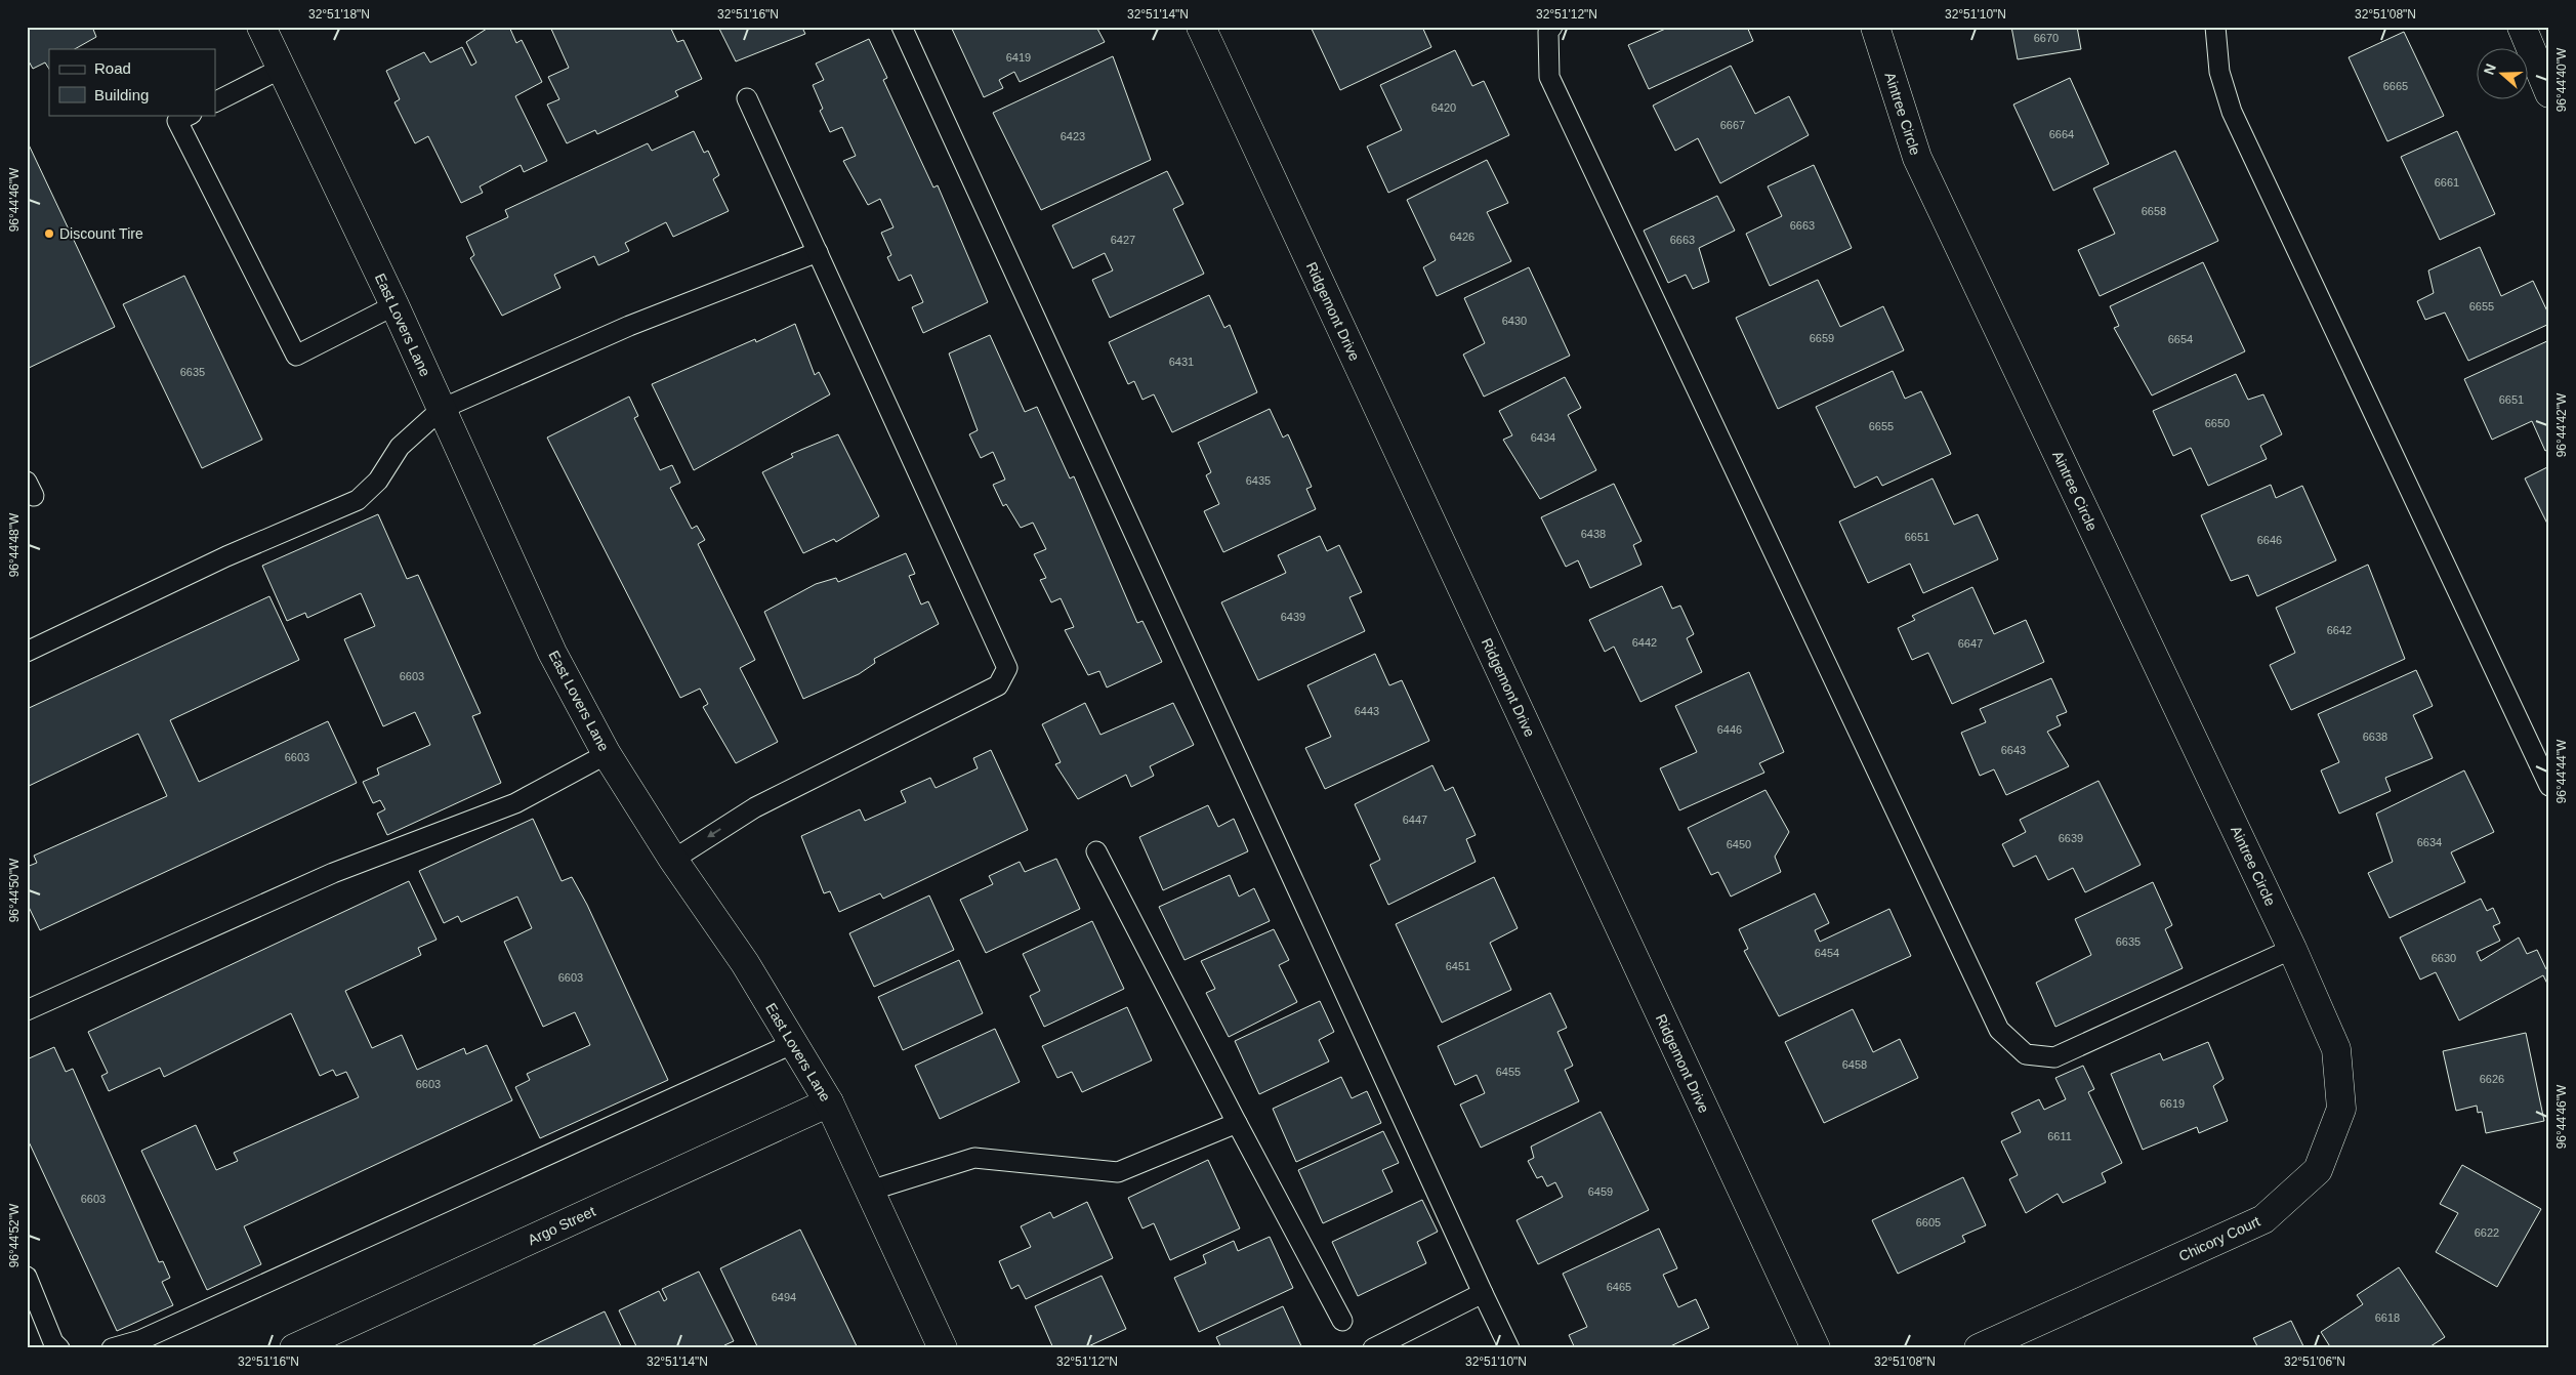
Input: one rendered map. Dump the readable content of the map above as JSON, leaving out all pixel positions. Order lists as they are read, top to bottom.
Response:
{
  "streets": {
    "street": [
      "Aintree Circle",
      "Ridgemont Drive",
      "East Lovers Lane",
      "Argo Street",
      "Chicory Court"
    ]
  },
  "crossings": [
    ["Aintree Circle", "Chicory Court"],
    ["East Lovers Lane", "Argo Street"]
  ],
  "places": ["Discount Tire"],
  "house_numbers": [
    "6670",
    "6419",
    "6665",
    "6420",
    "6667",
    "6664",
    "6423",
    "6661",
    "6658",
    "6663",
    "6426",
    "6427",
    "6663",
    "6655",
    "6430",
    "6659",
    "6654",
    "6431",
    "6635",
    "6651",
    "6650",
    "6655",
    "6434",
    "6435",
    "6438",
    "6651",
    "6646",
    "6439",
    "6642",
    "6442",
    "6647",
    "6603",
    "6443",
    "6446",
    "6638",
    "6643",
    "6603",
    "6447",
    "6639",
    "6634",
    "6450",
    "6635",
    "6454",
    "6630",
    "6451",
    "6603",
    "6458",
    "6455",
    "6626",
    "6603",
    "6619",
    "6611",
    "6459",
    "6603",
    "6605",
    "6622",
    "6465",
    "6494",
    "6618"
  ],
  "legend": ["Road", "Building"],
  "north": "left",
  "coordinates": [
    "32°51'18\"N",
    "32°51'16\"N",
    "32°51'14\"N",
    "32°51'12\"N",
    "32°51'10\"N",
    "32°51'08\"N",
    "96°44'40\"W",
    "96°44'46\"W",
    "96°44'42\"W",
    "96°44'48\"W",
    "96°44'44\"W",
    "96°44'50\"W",
    "96°44'52\"W",
    "32°51'06\"N"
  ]
}
